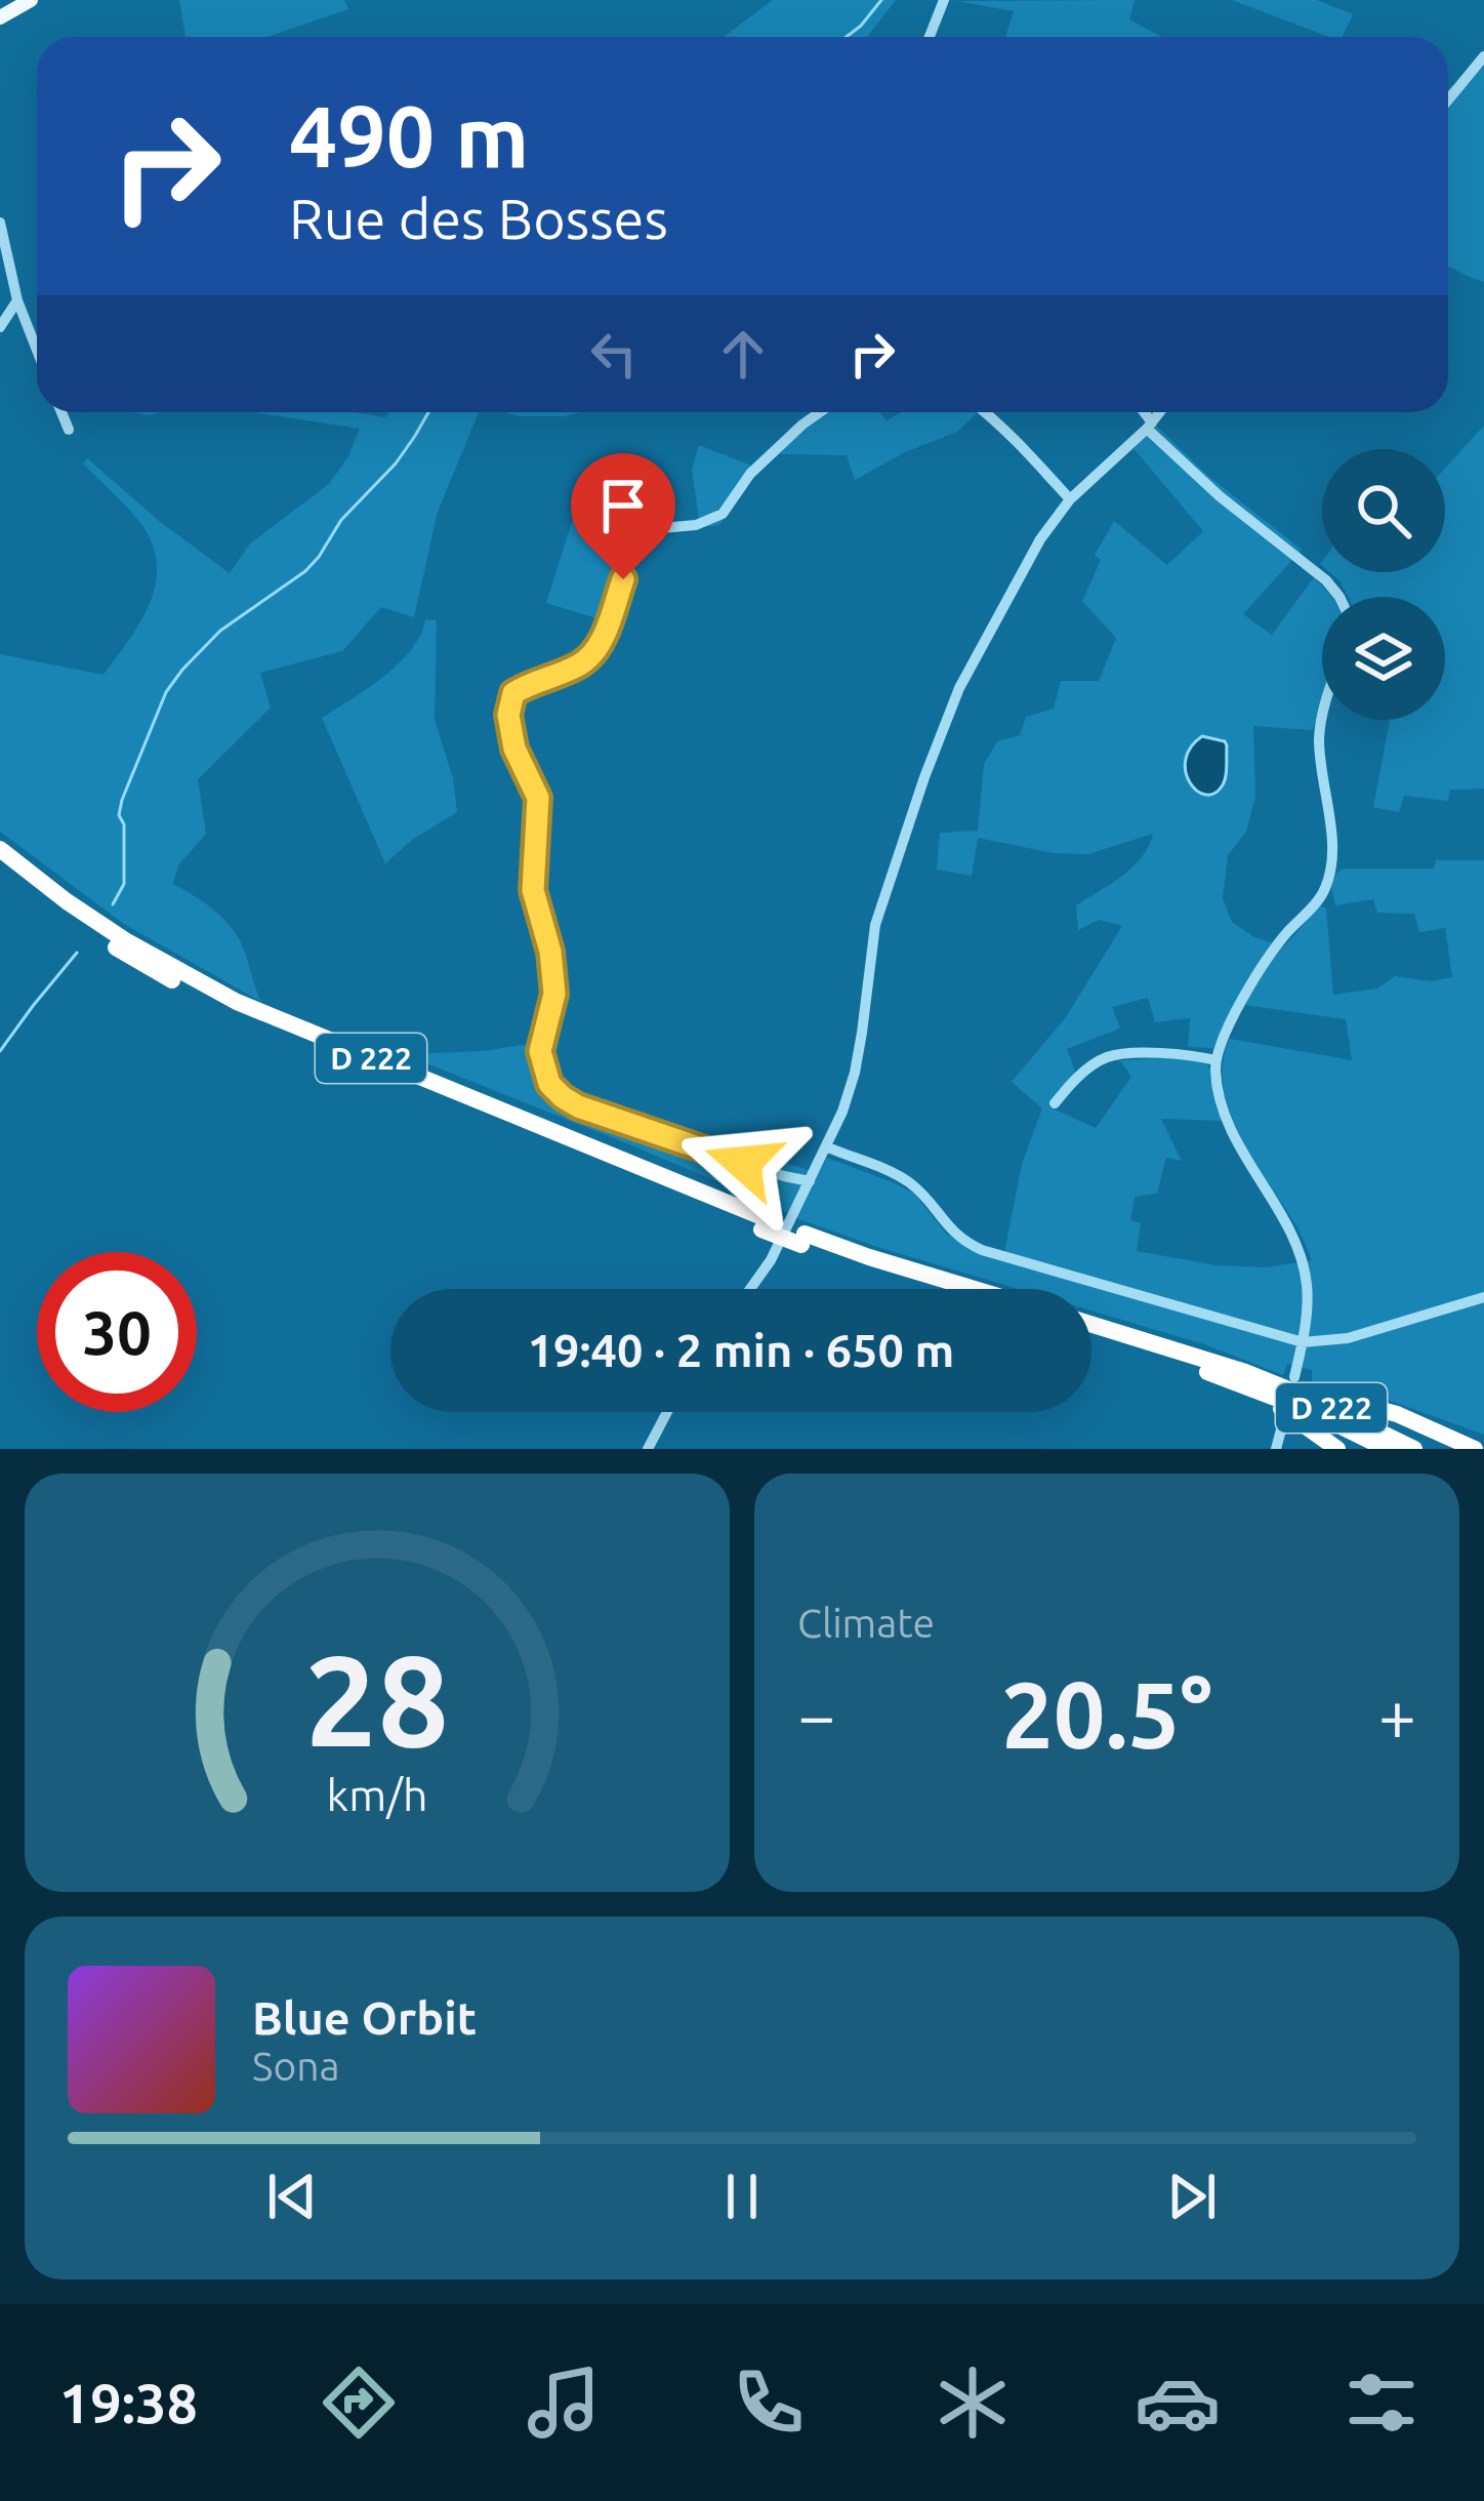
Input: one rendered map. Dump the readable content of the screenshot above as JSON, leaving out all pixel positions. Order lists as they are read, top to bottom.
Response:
{
  "streets": {
    "highway": ["D 222"]
  },
  "page": {
    "turn": ["490 m", "Rue des Bosses"],
    "limit": "30",
    "trip": "19:40 · 2 min · 650 m",
    "tile": "Climate",
    "heat": ["−", "20.5°", "+"],
    "song": ["Blue Orbit", "Sona"],
    "tabs": "19:38",
    "gauge": ["28", "km/h"]
  }
}
